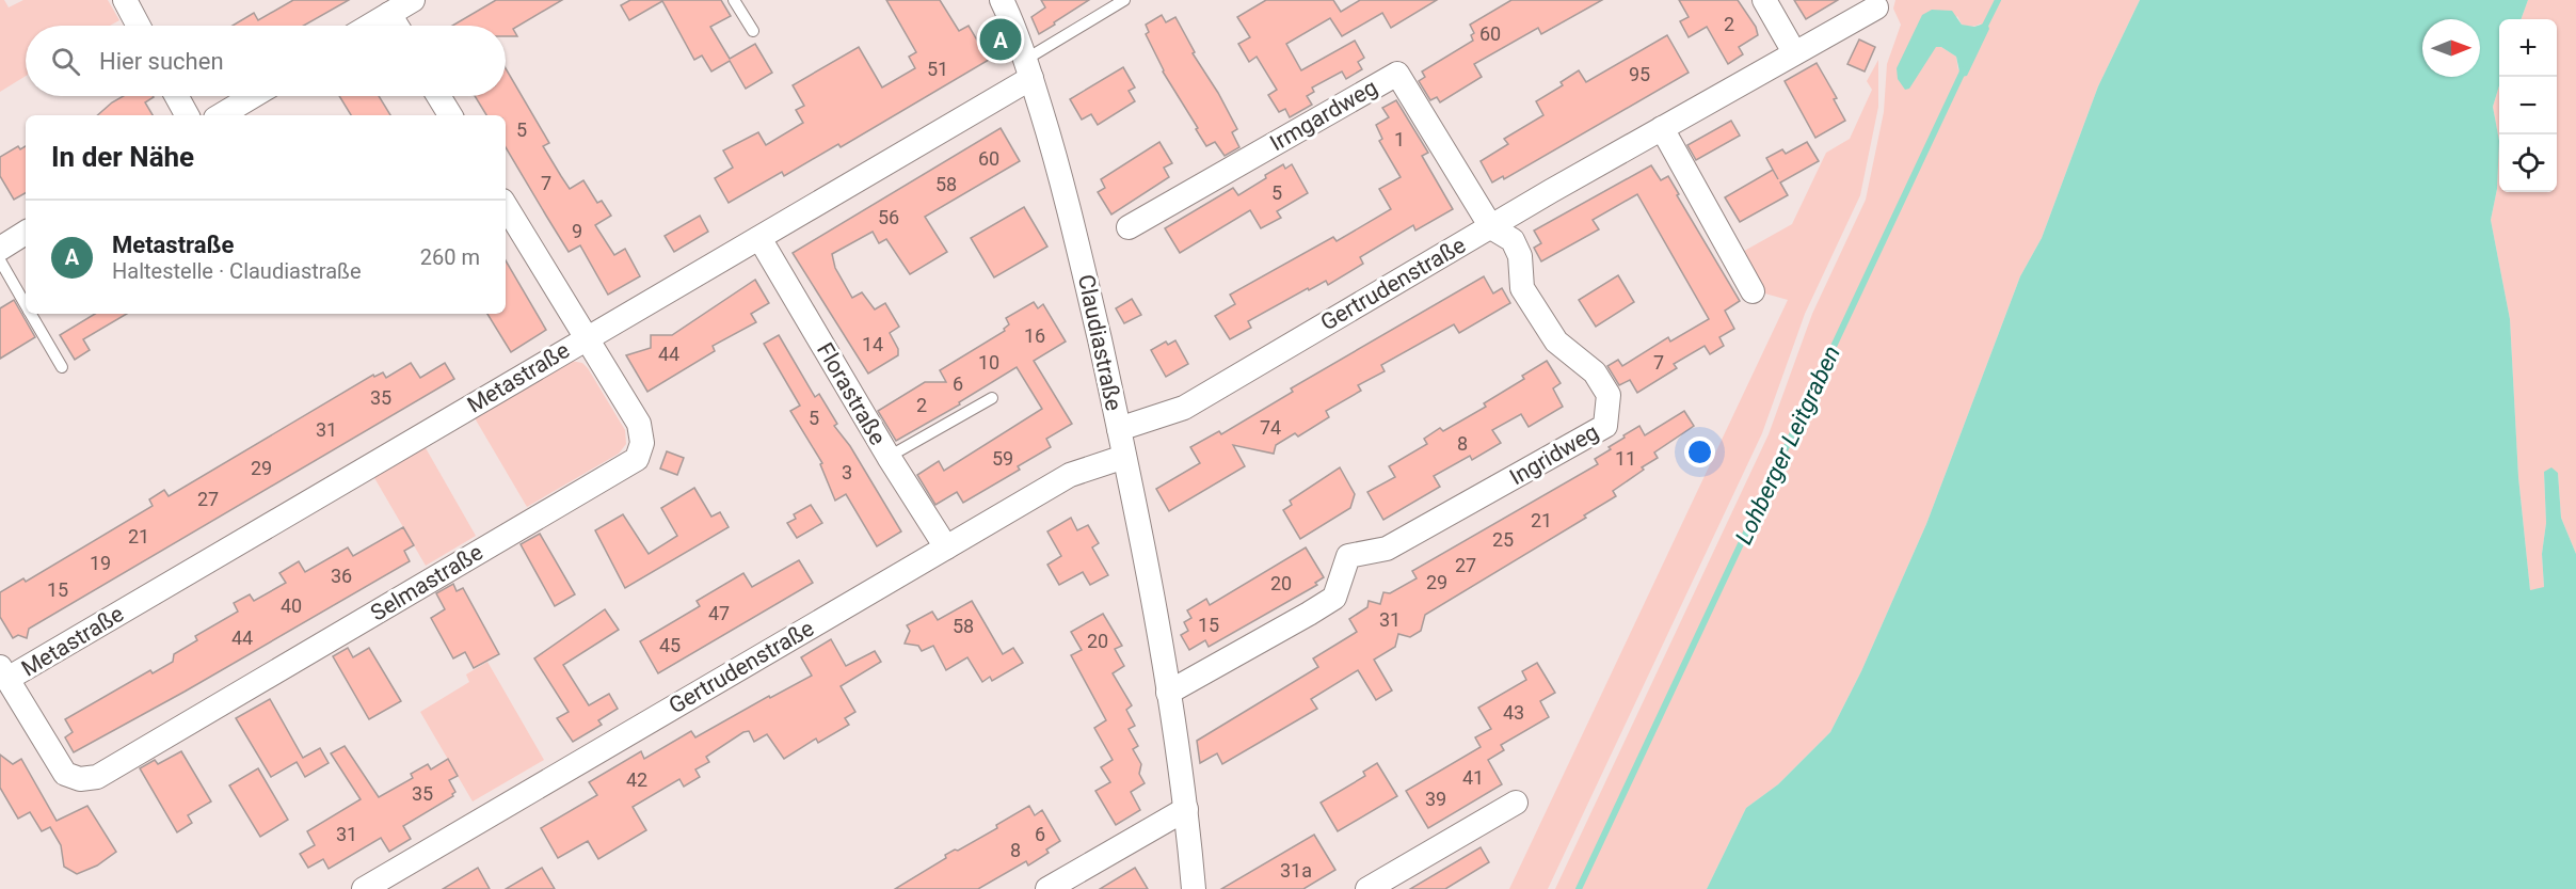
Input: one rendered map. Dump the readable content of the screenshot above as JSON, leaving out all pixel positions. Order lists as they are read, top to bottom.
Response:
{
  "streets": {
    "street": [
      "Irmgardweg",
      "Gertrudenstraße",
      "Claudiastraße",
      "Metastraße",
      "Florastraße",
      "Ingridweg",
      "Selmastraße"
    ]
  },
  "crossings": [
    ["Irmgardweg", "Gertrudenstraße"],
    ["Irmgardweg", "Ingridweg"],
    ["Gertrudenstraße", "Claudiastraße"],
    ["Gertrudenstraße", "Florastraße"],
    ["Gertrudenstraße", "Ingridweg"],
    ["Claudiastraße", "Metastraße"],
    ["Claudiastraße", "Ingridweg"],
    ["Metastraße", "Florastraße"],
    ["Metastraße", "Selmastraße"]
  ],
  "water": ["Lohberger Leitgraben"],
  "house_numbers": [
    "2",
    "60",
    "51",
    "95",
    "5",
    "1",
    "60",
    "7",
    "58",
    "5",
    "56",
    "9",
    "16",
    "14",
    "44",
    "10",
    "7",
    "6",
    "35",
    "2",
    "5",
    "74",
    "31",
    "8",
    "59",
    "11",
    "29",
    "3",
    "27",
    "21",
    "21",
    "25",
    "19",
    "27",
    "36",
    "29",
    "20",
    "15",
    "40",
    "47",
    "31",
    "15",
    "58",
    "44",
    "20",
    "45",
    "43",
    "41",
    "42",
    "35",
    "39",
    "31",
    "6",
    "8",
    "31a"
  ],
  "north": "right",
  "page": {
    "pins": "A",
    "map_buttons": ["+", "−"],
    "search": "Hier suchen",
    "heading": "In der Nähe",
    "list": [
      {
        "mark": "A",
        "name": "Metastraße",
        "note": "Haltestelle · Claudiastraße",
        "value": "260 m"
      }
    ]
  }
}
